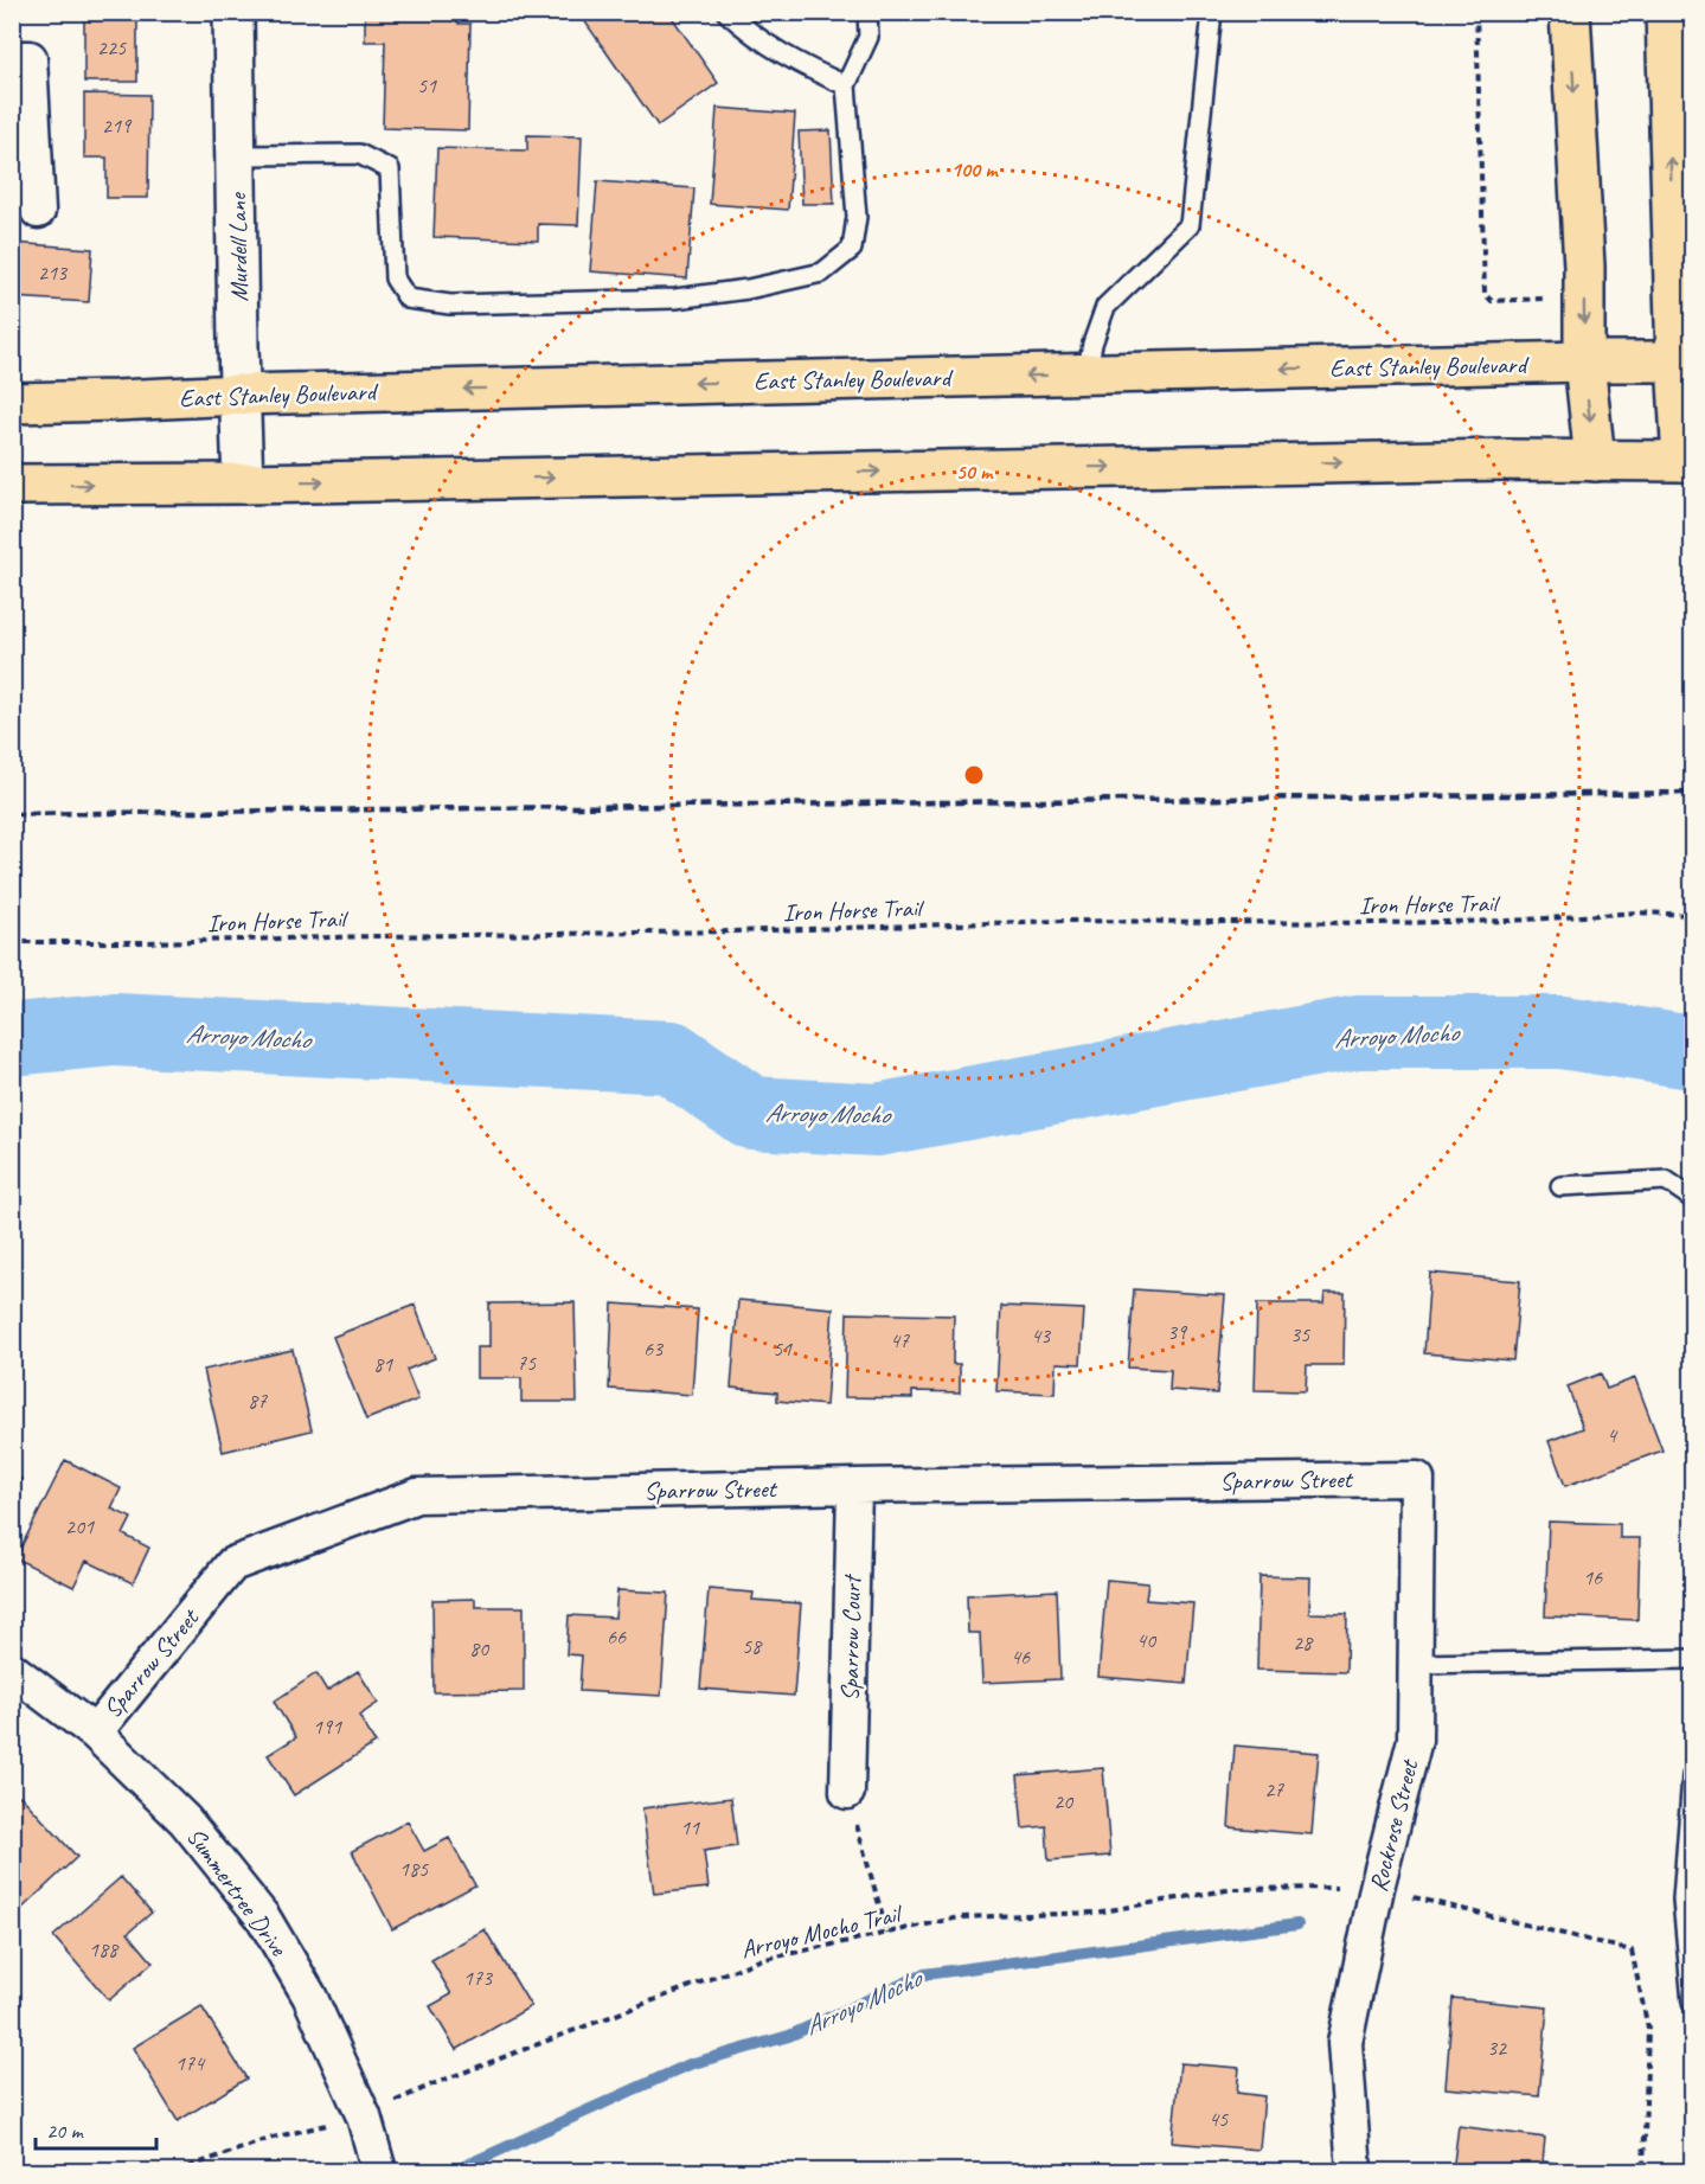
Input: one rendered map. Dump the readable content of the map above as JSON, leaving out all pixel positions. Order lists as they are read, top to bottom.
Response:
{
  "streets": {
    "main road": ["East Stanley Boulevard"],
    "street": [
      "Murdell Lane",
      "Sparrow Street",
      "Sparrow Court",
      "Rockrose Street",
      "Summertree Drive"
    ],
    "path": ["Iron Horse Trail", "Arroyo Mocho Trail"]
  },
  "crossings": [
    ["Murdell Lane", "East Stanley Boulevard"],
    ["Sparrow Street", "Sparrow Court"],
    ["Sparrow Street", "Rockrose Street"],
    ["Sparrow Street", "Summertree Drive"],
    ["Rockrose Street", "Arroyo Mocho Trail"],
    ["Summertree Drive", "Arroyo Mocho Trail"]
  ],
  "water": ["Arroyo Mocho"],
  "house_numbers": [
    "225",
    "51",
    "219",
    "213",
    "39",
    "35",
    "43",
    "47",
    "63",
    "51",
    "75",
    "81",
    "87",
    "4",
    "201",
    "16",
    "66",
    "40",
    "28",
    "58",
    "80",
    "46",
    "191",
    "27",
    "20",
    "11",
    "185",
    "188",
    "173",
    "32",
    "174",
    "45"
  ],
  "scale_bar": "20 m",
  "rings": ["100 m", "50 m"]
}
